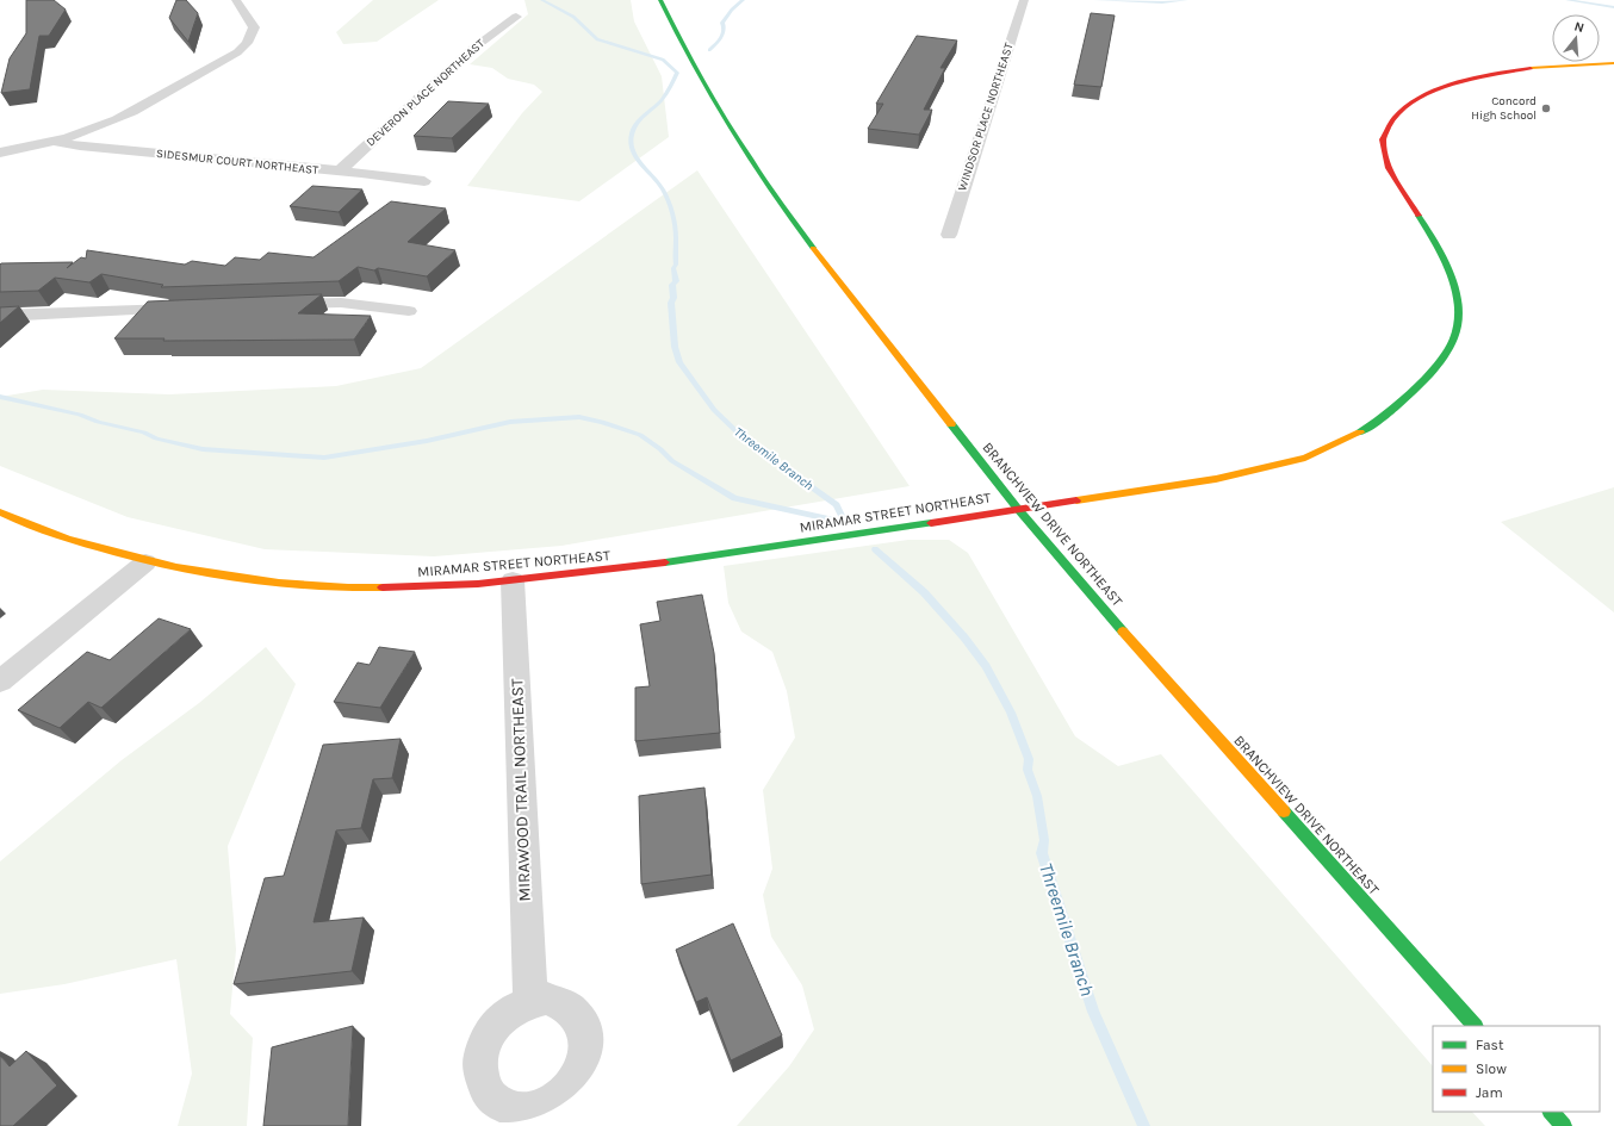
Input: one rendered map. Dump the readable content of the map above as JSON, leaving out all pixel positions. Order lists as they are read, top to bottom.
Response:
{
  "streets": {
    "street": [
      "DEVERON PLACE NORTHEAST",
      "WINDSOR PLACE NORTHEAST",
      "SIDESMUR COURT NORTHEAST",
      "MIRAMAR STREET NORTHEAST",
      "BRANCHVIEW DRIVE NORTHEAST",
      "MIRAWOOD TRAIL NORTHEAST"
    ]
  },
  "crossings": [
    ["DEVERON PLACE NORTHEAST", "SIDESMUR COURT NORTHEAST"],
    ["MIRAMAR STREET NORTHEAST", "BRANCHVIEW DRIVE NORTHEAST"],
    ["MIRAMAR STREET NORTHEAST", "MIRAWOOD TRAIL NORTHEAST"]
  ],
  "water": ["Threemile Branch"],
  "places": ["Concord High School"],
  "legend": ["Fast", "Slow", "Jam"],
  "north": "top"
}
